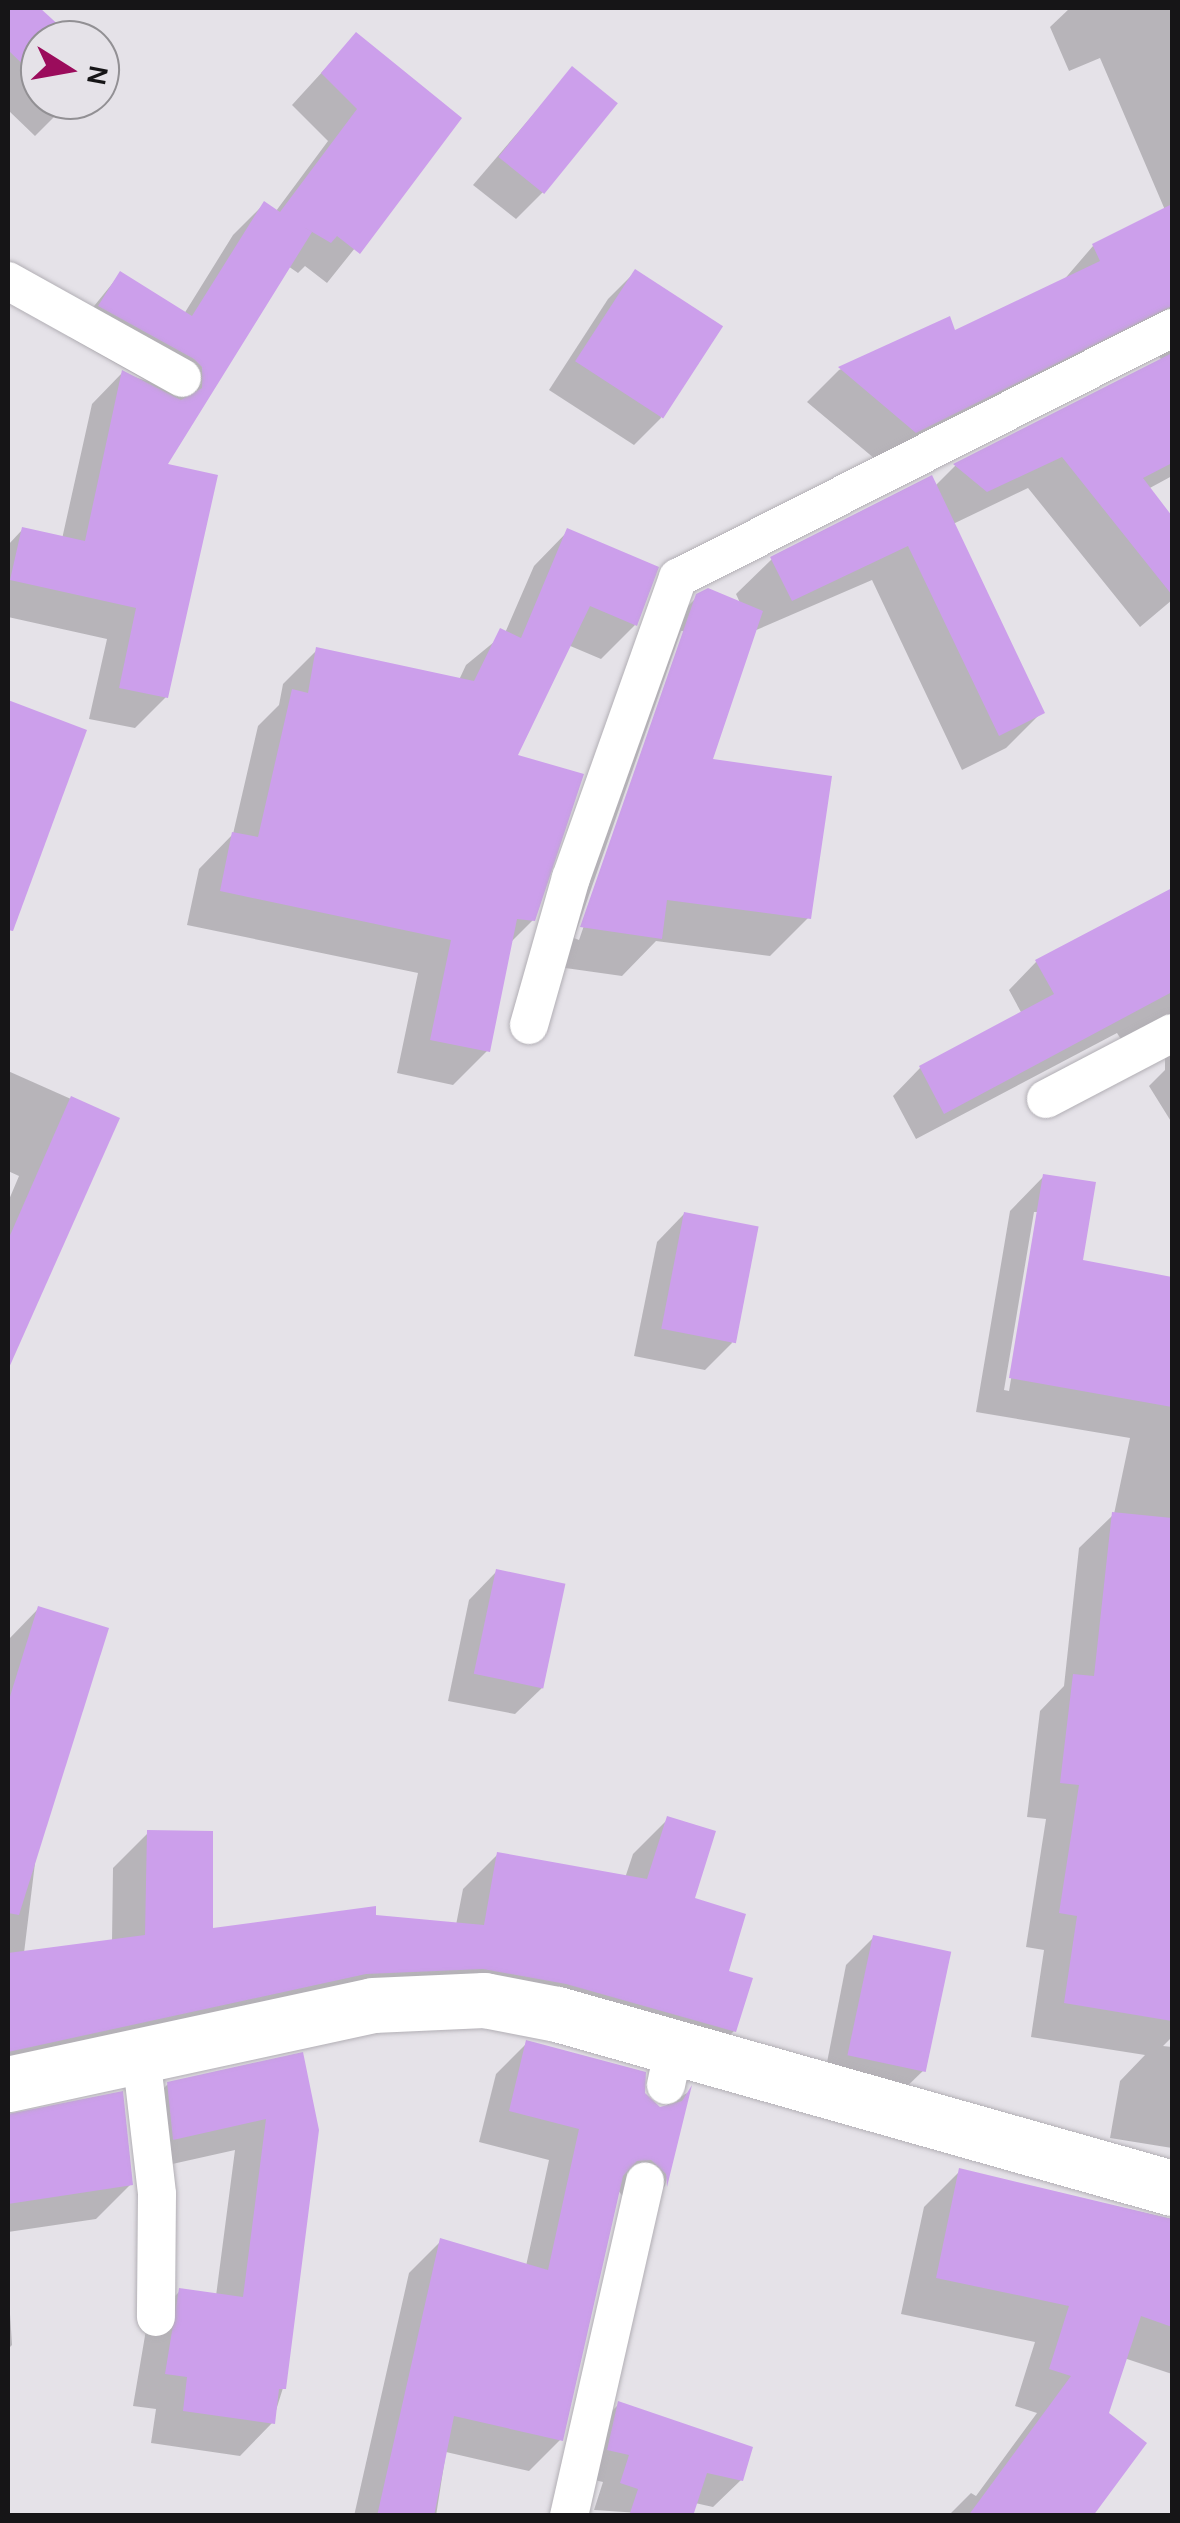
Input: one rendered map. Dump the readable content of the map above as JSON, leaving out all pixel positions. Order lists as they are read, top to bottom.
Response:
{
  "north": "right"
}
